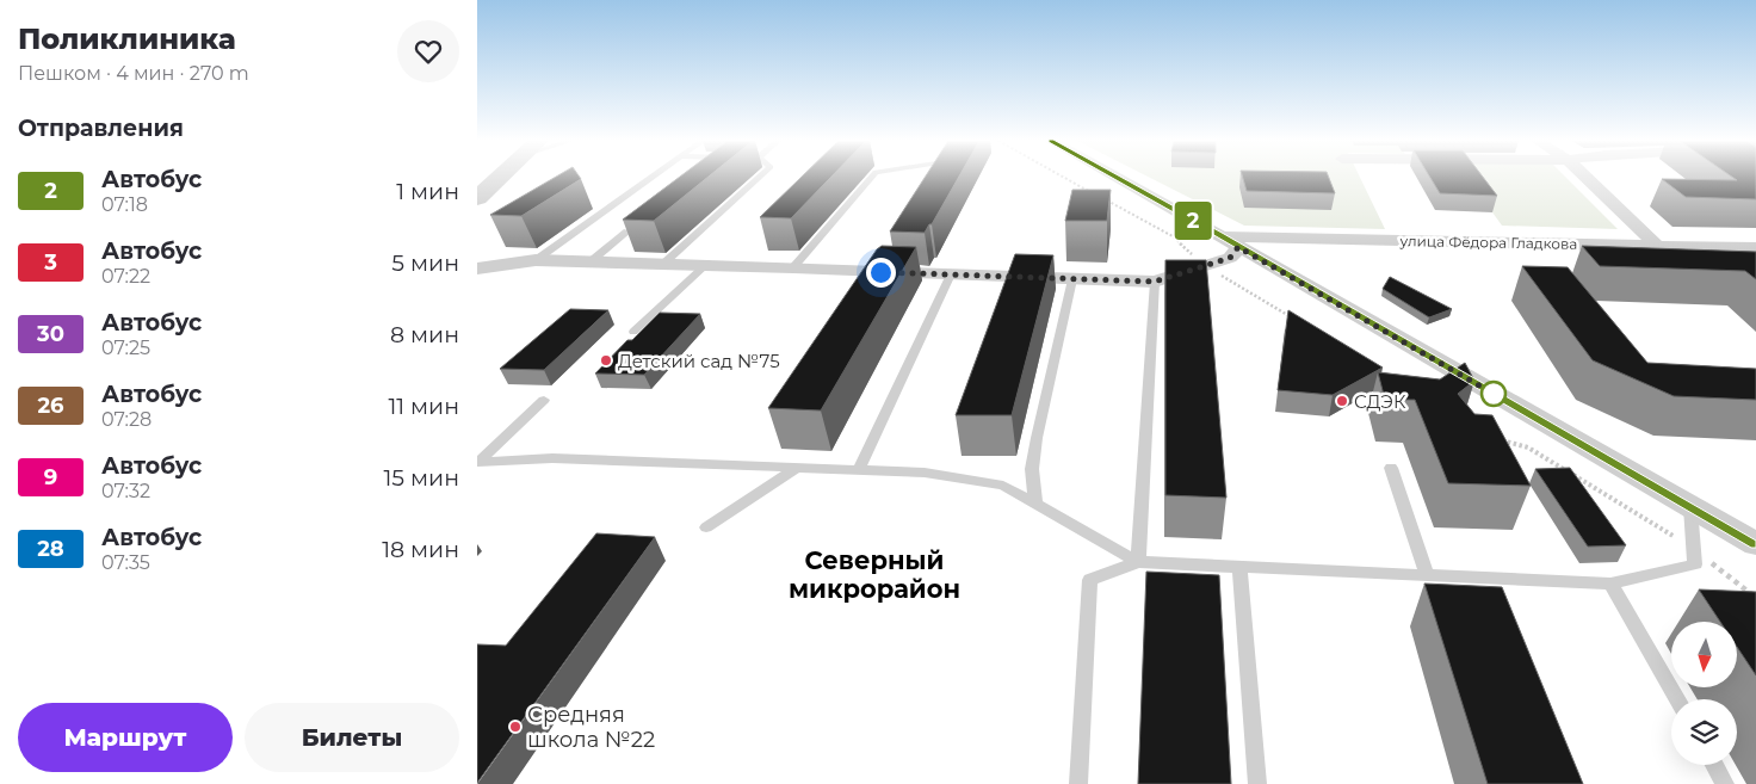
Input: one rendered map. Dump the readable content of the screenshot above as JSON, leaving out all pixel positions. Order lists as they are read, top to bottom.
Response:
{
  "streets": {
    "street": ["улица Фёдора Гладкова"]
  },
  "districts": ["Северный микрорайон"],
  "places": ["Детский сад №75", "СДЭК", "Средняя школа №22"],
  "lines": ["bus line 2"],
  "north": "bottom",
  "page": {
    "heading": [
      ["Поликлиника", "Пешком · 4 мин · 270 m"],
      "Отправления"
    ],
    "on_map": "2",
    "list": [
      {
        "mark": "2",
        "name": "Автобус",
        "note": "07:18",
        "value": "1 мин"
      },
      {
        "mark": "3",
        "name": "Автобус",
        "note": "07:22",
        "value": "5 мин"
      },
      {
        "mark": "30",
        "name": "Автобус",
        "note": "07:25",
        "value": "8 мин"
      },
      {
        "mark": "26",
        "name": "Автобус",
        "note": "07:28",
        "value": "11 мин"
      },
      {
        "mark": "9",
        "name": "Автобус",
        "note": "07:32",
        "value": "15 мин"
      },
      {
        "mark": "28",
        "name": "Автобус",
        "note": "07:35",
        "value": "18 мин"
      }
    ],
    "buttons": ["Маршрут", "Билеты"]
  }
}
